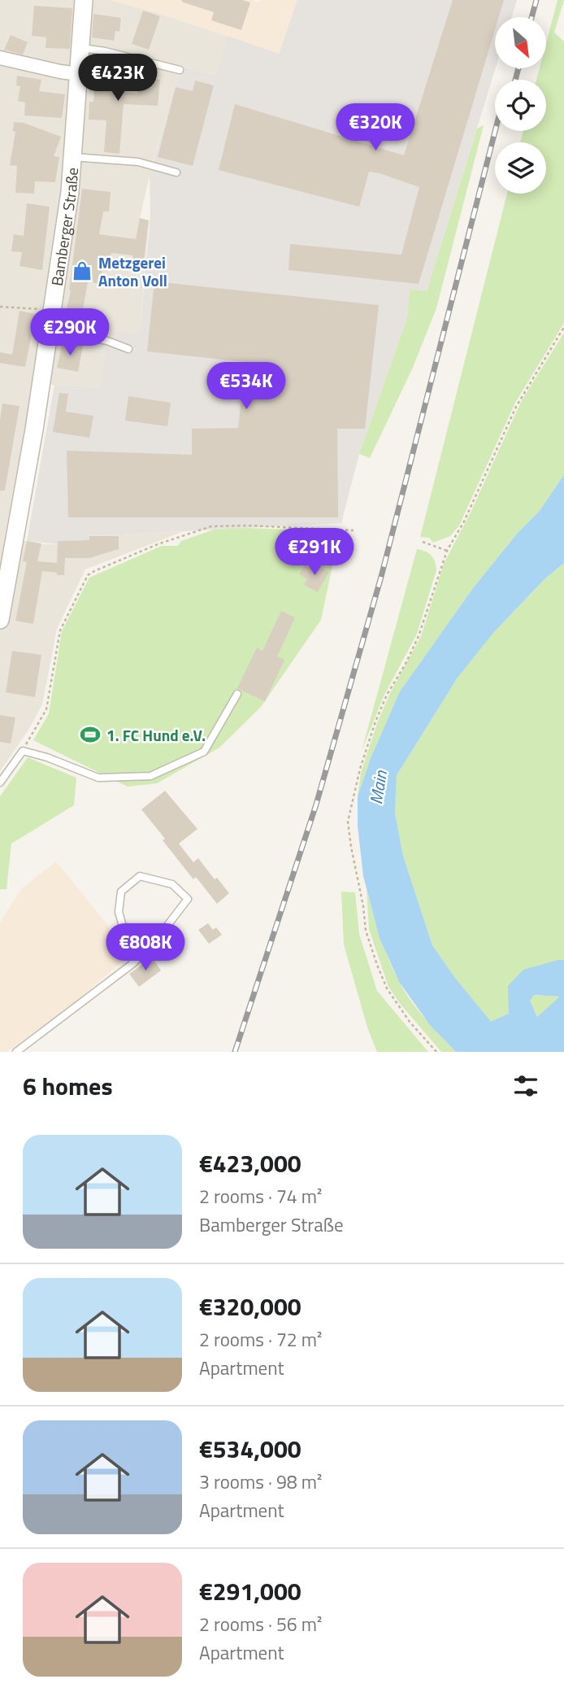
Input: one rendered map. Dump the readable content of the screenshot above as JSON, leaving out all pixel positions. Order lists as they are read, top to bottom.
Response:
{
  "streets": {
    "street": ["Bamberger Straße"]
  },
  "water": ["Main"],
  "places": {
    "shop": ["Metzgerei Anton Voll"],
    "sports": ["1. FC Hund e.V."]
  },
  "north": "bottom right",
  "page": {
    "price": [
      "€423K",
      "€320K",
      "€290K",
      "€534K",
      "€291K",
      "€808K"
    ],
    "heading": "6 homes",
    "list": [
      {
        "name": "€423,000",
        "note": "2 rooms · 74 m² · Bamberger Straße"
      },
      {
        "name": "€320,000",
        "note": "2 rooms · 72 m² · Apartment"
      },
      {
        "name": "€534,000",
        "note": "3 rooms · 98 m² · Apartment"
      },
      {
        "name": "€291,000",
        "note": "2 rooms · 56 m² · Apartment"
      }
    ]
  }
}
